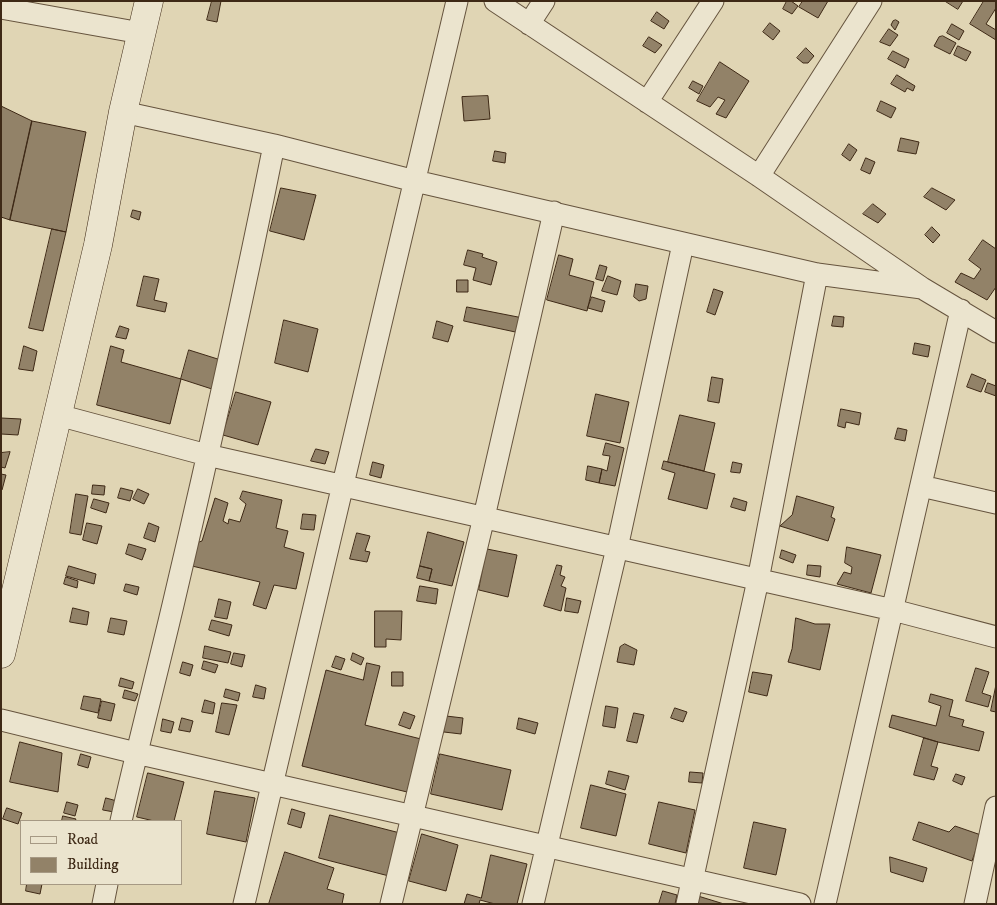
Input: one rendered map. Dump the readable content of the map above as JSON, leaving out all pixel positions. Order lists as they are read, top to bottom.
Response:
{
  "legend": ["Road", "Building"]
}
